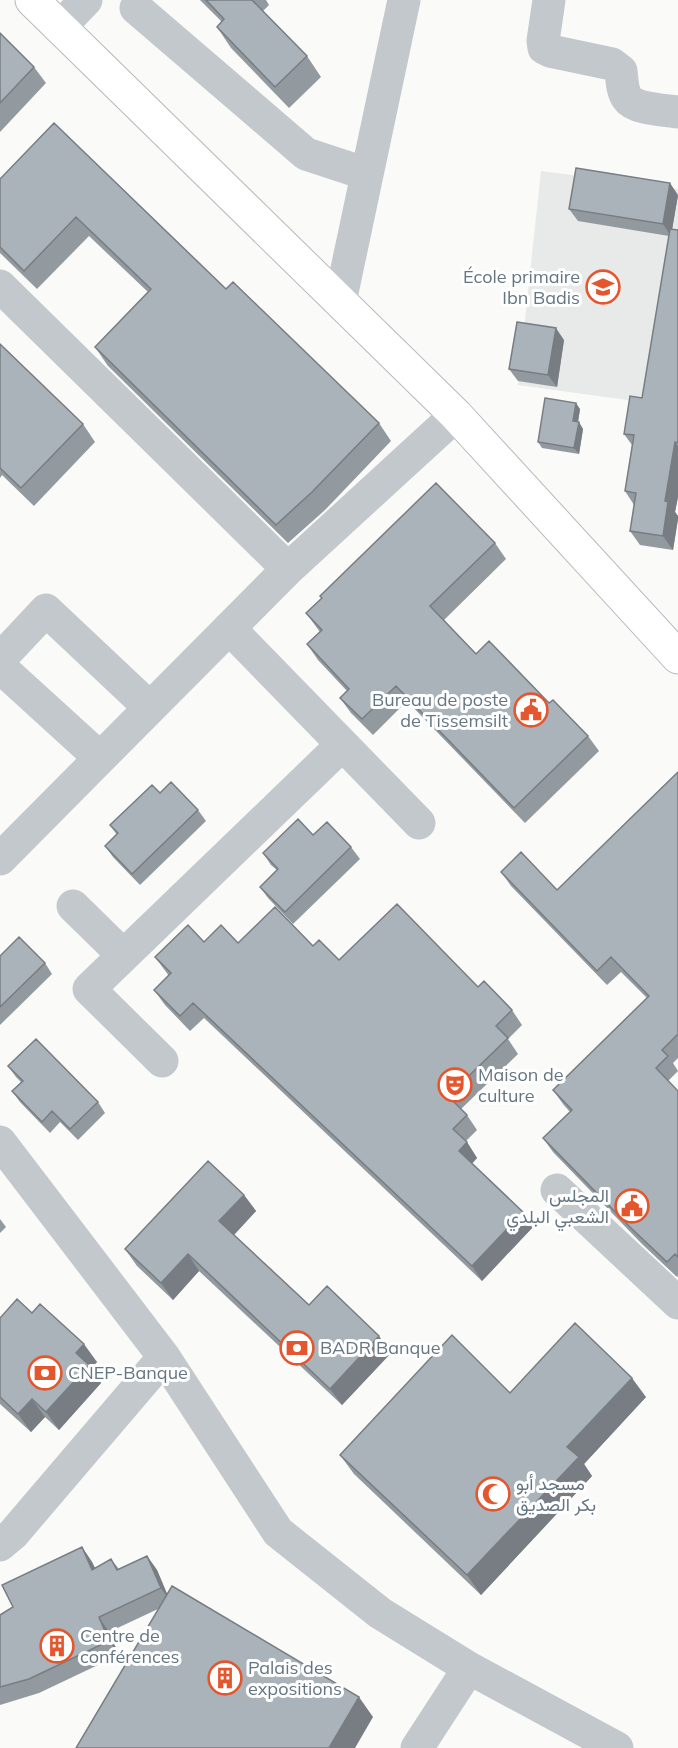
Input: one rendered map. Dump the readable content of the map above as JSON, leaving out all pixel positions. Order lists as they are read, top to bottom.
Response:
{
  "places": {
    "school or university": ["École primaire Ibn Badis"],
    "public building": ["Bureau de poste de Tissemsilt", "المجلس الشعبي البلدي"],
    "theatre": ["Maison de culture"],
    "bank": ["BADR Banque", "CNEP-Banque"],
    "mosque": ["مسجد أبو بكر الصديق"],
    "building": ["Centre de conférences", "Palais des expositions"]
  }
}
